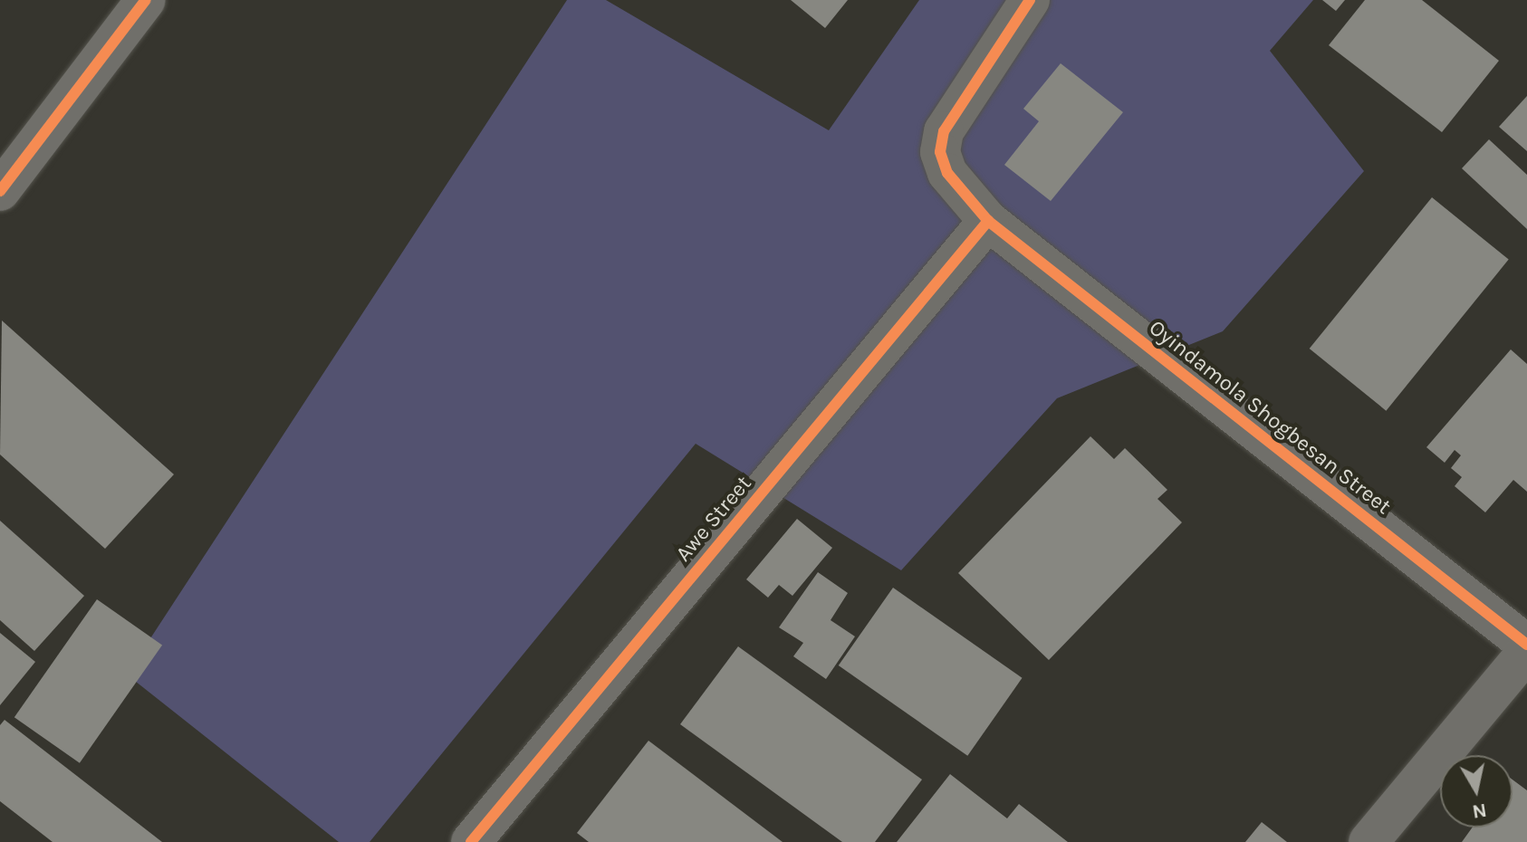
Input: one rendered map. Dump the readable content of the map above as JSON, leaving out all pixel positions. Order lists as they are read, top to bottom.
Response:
{
  "streets": {
    "street": ["Oyindamola Shogbesan Street", "Awe Street"]
  },
  "crossings": [
    ["Oyindamola Shogbesan Street", "Awe Street"]
  ],
  "north": "bottom"
}
